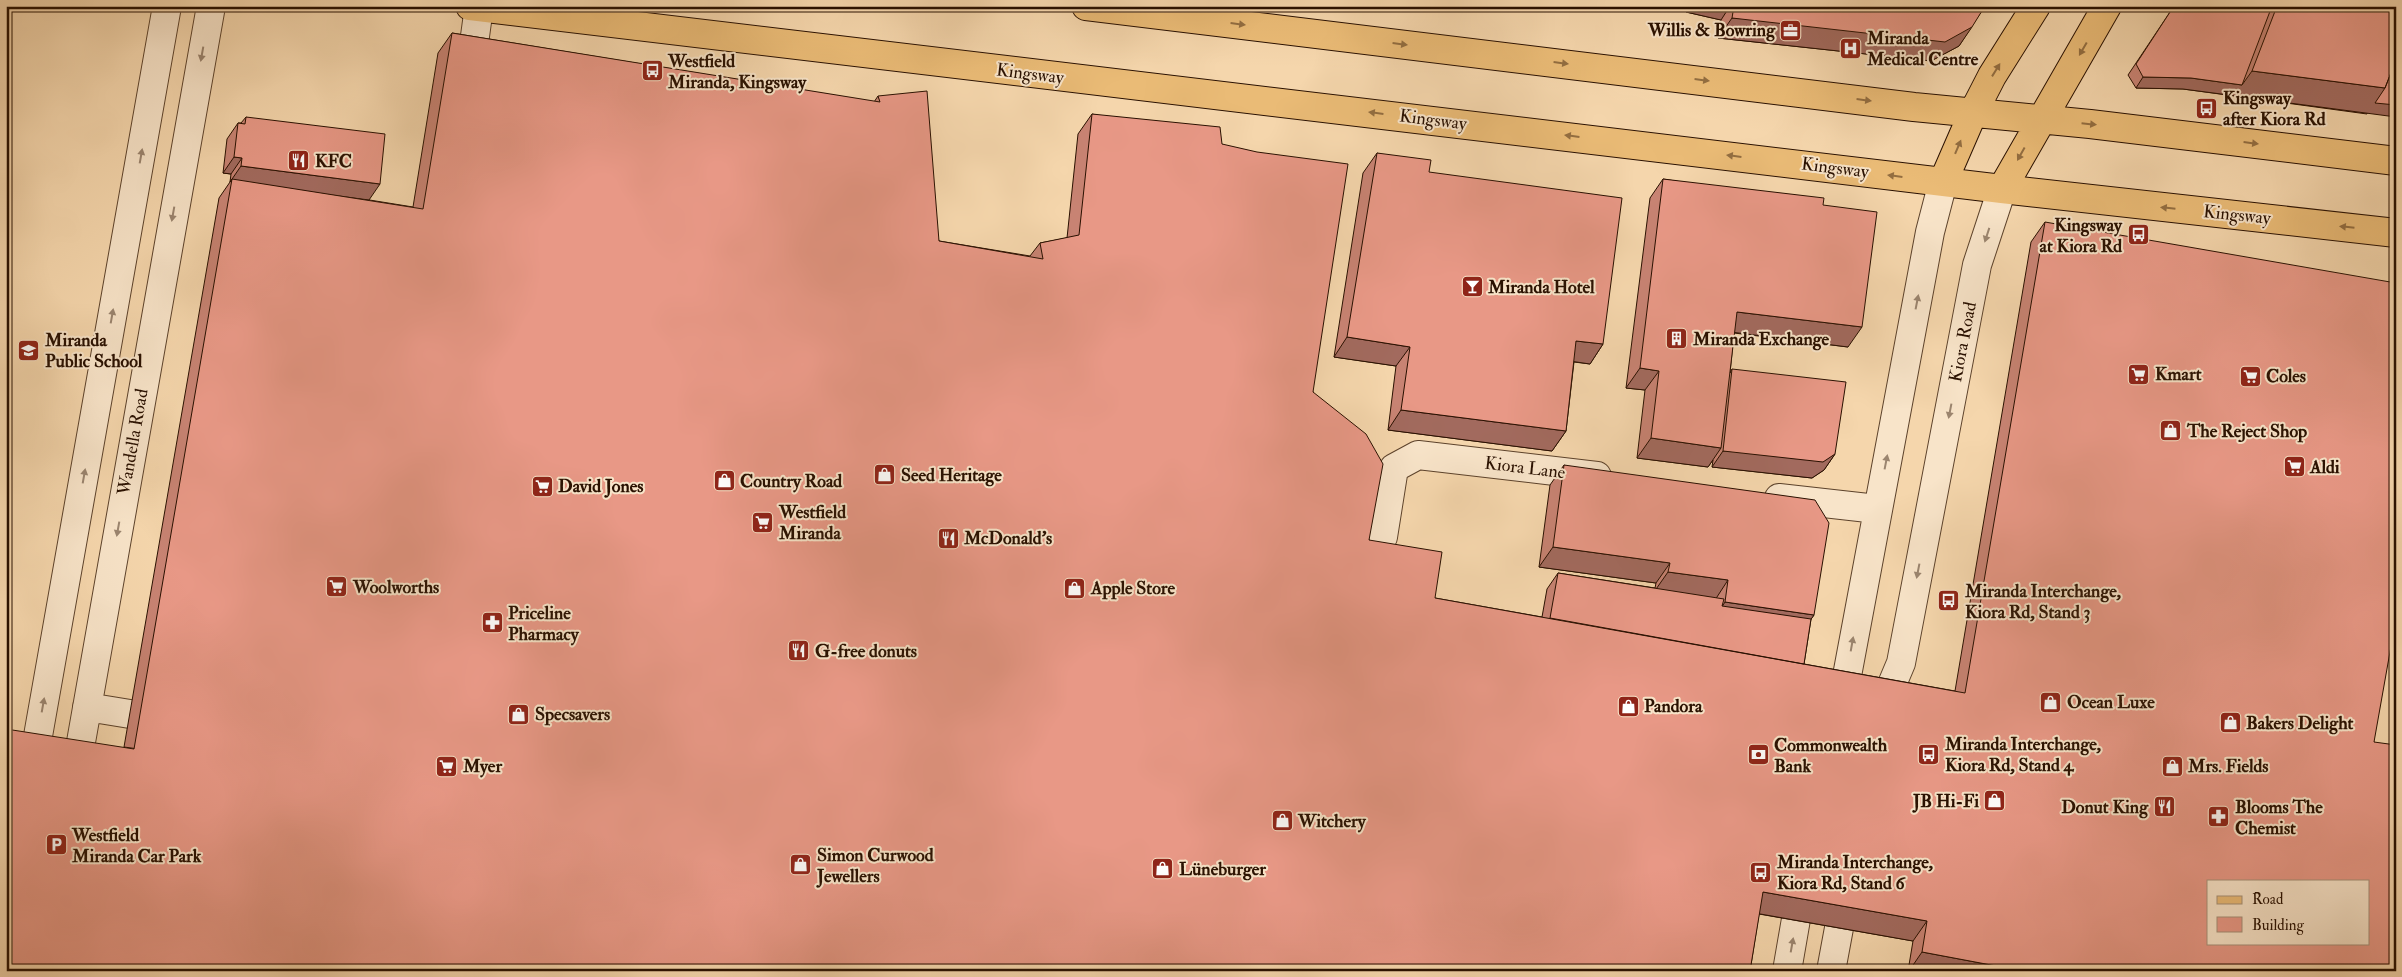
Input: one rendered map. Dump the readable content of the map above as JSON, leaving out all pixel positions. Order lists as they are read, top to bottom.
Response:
{
  "streets": {
    "main road": ["Kingsway", "Kiora Road"],
    "street": ["Wandella Road", "Kiora Lane"]
  },
  "crossings": [
    ["Kingsway", "Kiora Road"]
  ],
  "one_way": ["Kiora Road"],
  "places": {
    "office": ["Willis & Bowring"],
    "hospital": ["Miranda Medical Centre"],
    "bus stop": [
      "Westfield Miranda, Kingsway",
      "Kingsway after Kiora Rd",
      "Kingsway at Kiora Rd",
      "Miranda Interchange, Kiora Rd, Stand 3",
      "Miranda Interchange, Kiora Rd, Stand 4",
      "Miranda Interchange, Kiora Rd, Stand 6"
    ],
    "restaurant": [
      "KFC",
      "McDonald's",
      "G-free donuts",
      "Donut King"
    ],
    "bar": ["Miranda Hotel"],
    "building": ["Miranda Exchange"],
    "school or university": ["Miranda Public School"],
    "supermarket": [
      "Kmart",
      "Coles",
      "Aldi",
      "David Jones",
      "Westfield Miranda",
      "Woolworths",
      "Myer"
    ],
    "shop": [
      "The Reject Shop",
      "Seed Heritage",
      "Country Road",
      "Apple Store",
      "Ocean Luxe",
      "Pandora",
      "Specsavers",
      "Bakers Delight",
      "Mrs. Fields",
      "JB Hi-Fi",
      "Witchery",
      "Simon Curwood Jewellers",
      "Lüneburger"
    ],
    "pharmacy": ["Priceline Pharmacy", "Blooms The Chemist"],
    "bank": ["Commonwealth Bank"],
    "parking": ["Westfield Miranda Car Park"]
  },
  "legend": ["Road", "Building"]
}
